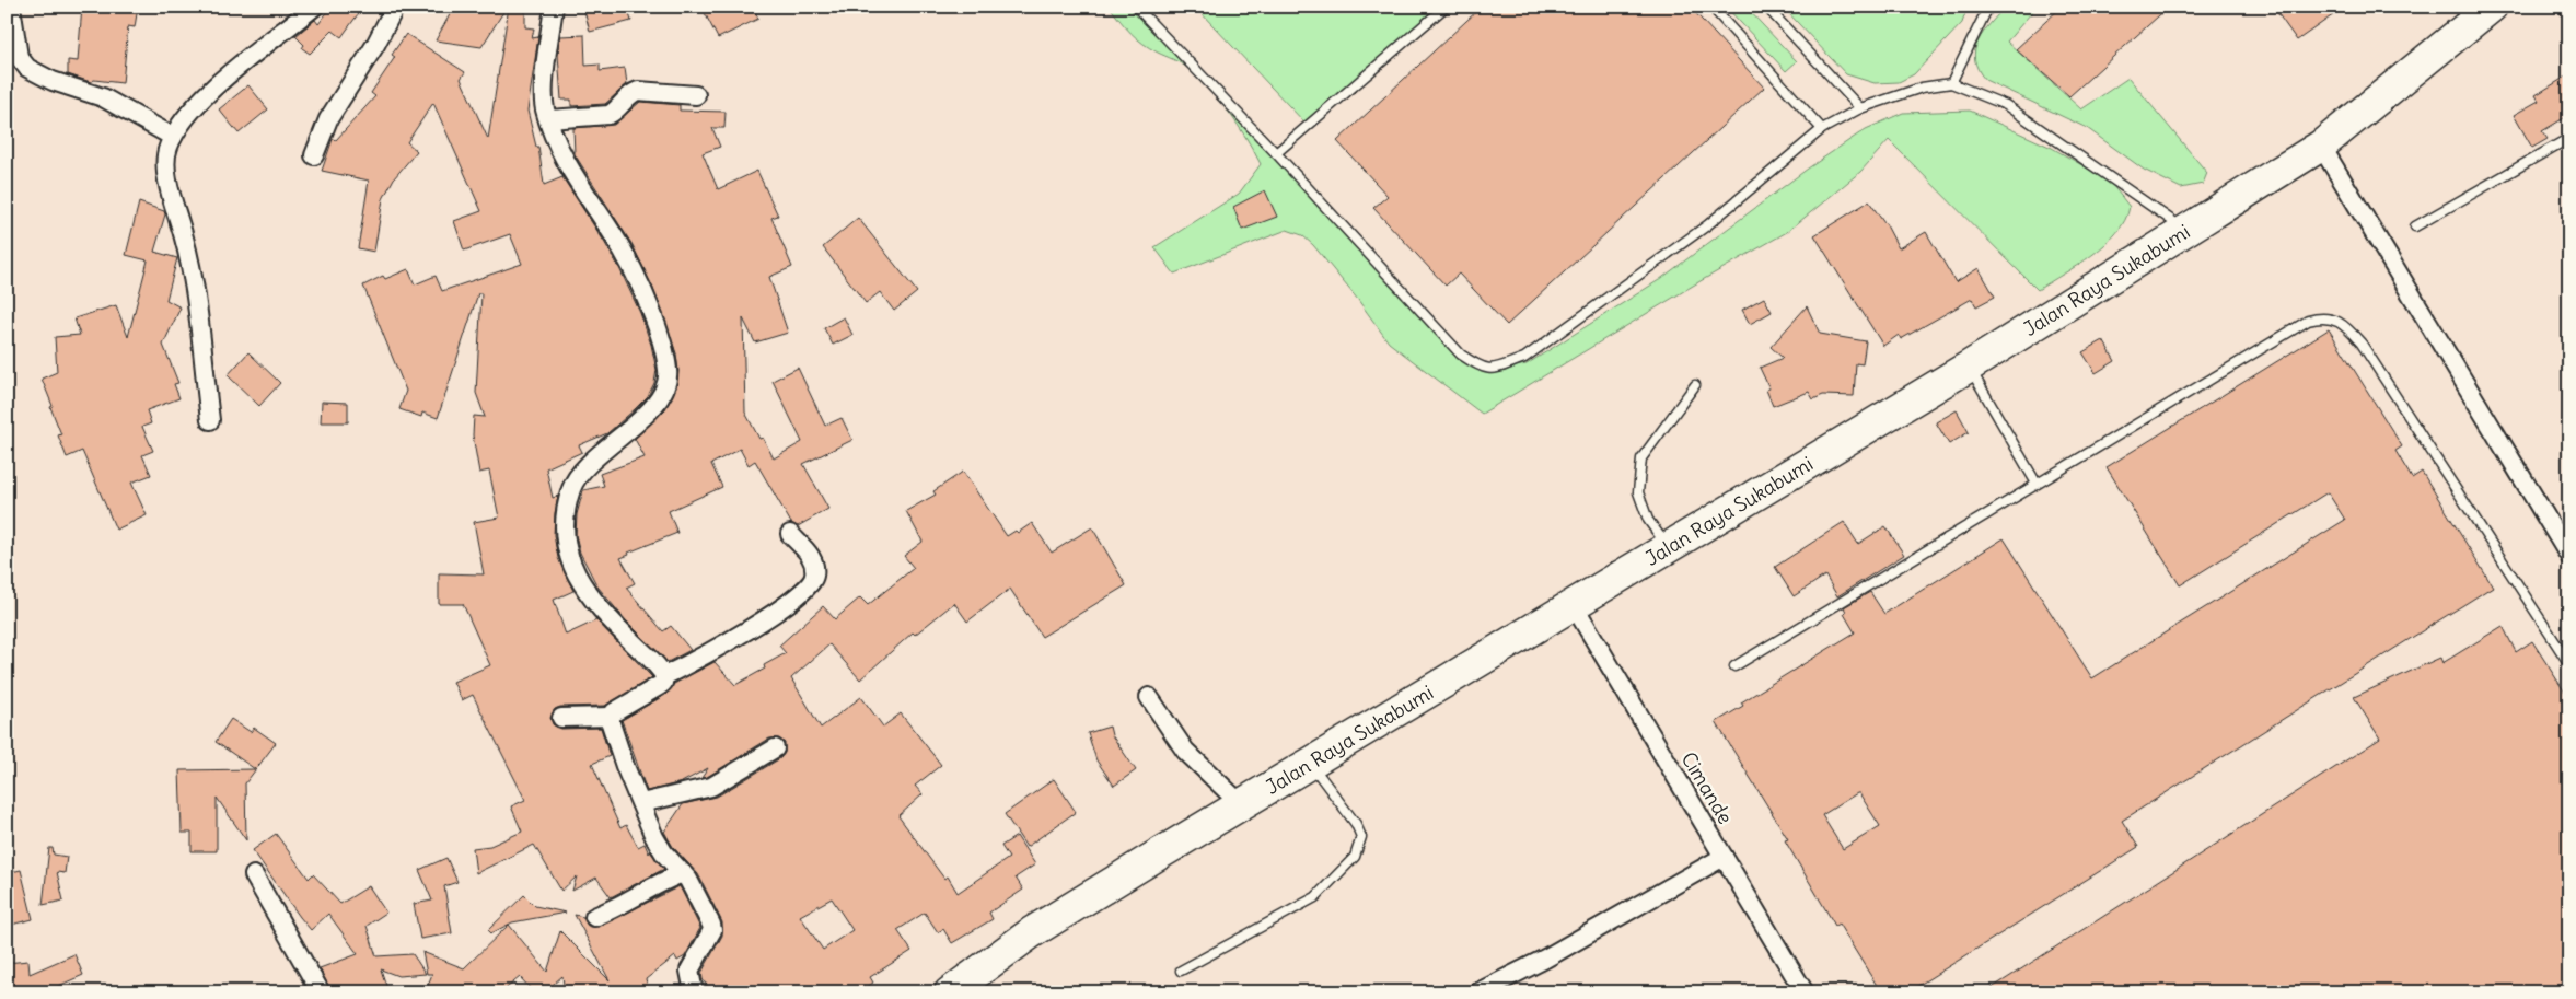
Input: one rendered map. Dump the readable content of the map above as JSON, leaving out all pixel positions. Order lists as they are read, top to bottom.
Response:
{
  "streets": {
    "highway": ["Jalan Raya Sukabumi"],
    "street": ["Cimande"]
  },
  "crossings": [
    ["Jalan Raya Sukabumi", "Cimande"]
  ]
}
